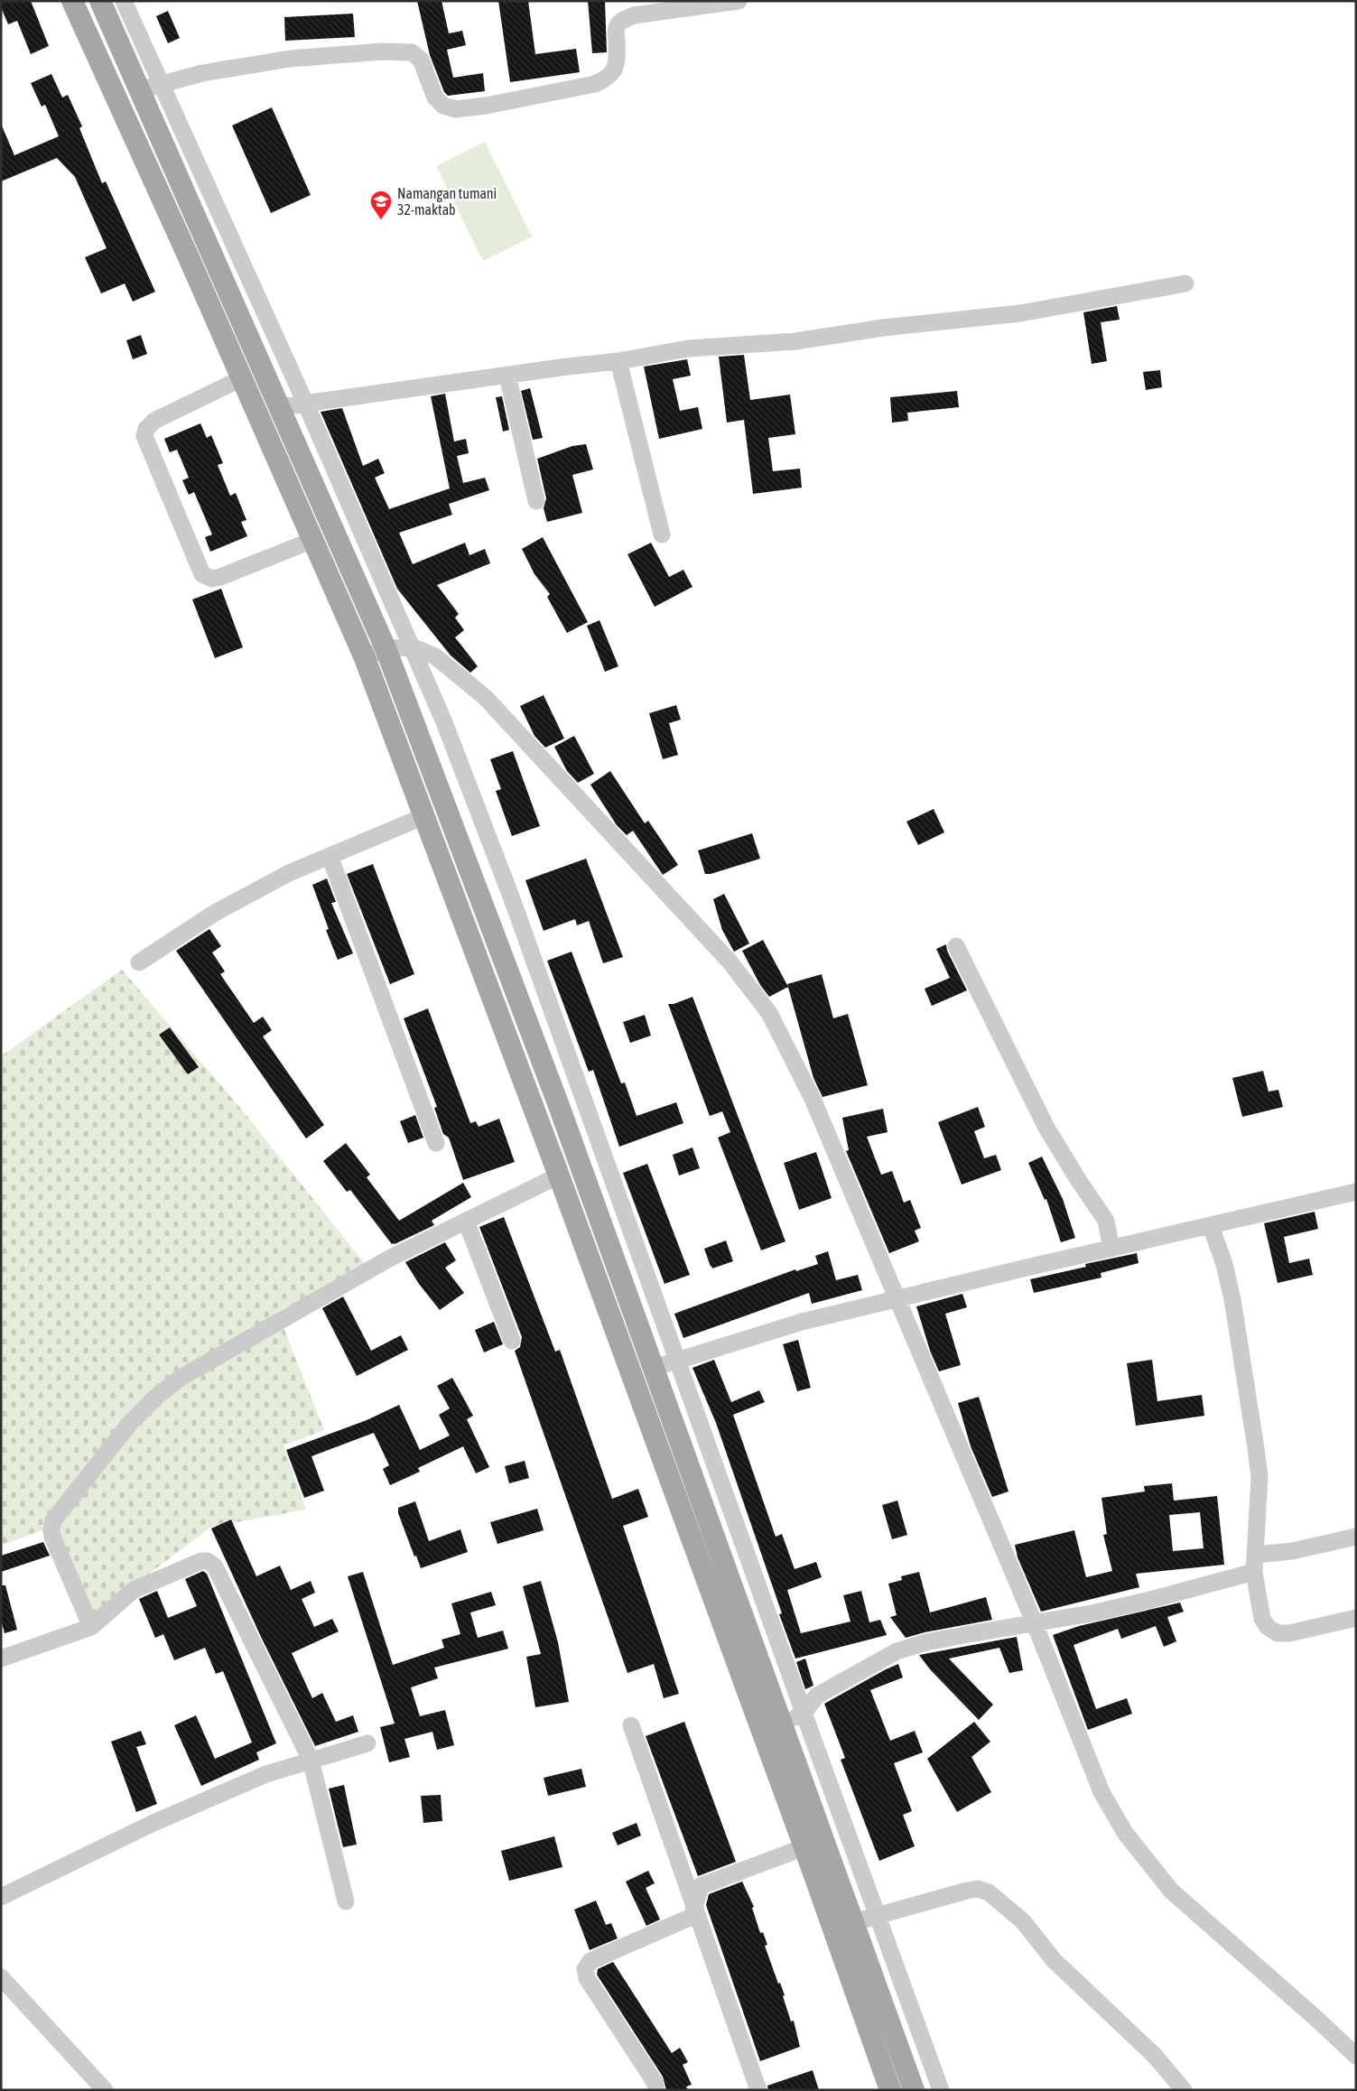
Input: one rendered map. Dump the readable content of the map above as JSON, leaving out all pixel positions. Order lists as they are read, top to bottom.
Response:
{
  "places": {
    "school or university": ["Namangan tumani 32-maktab"]
  }
}
